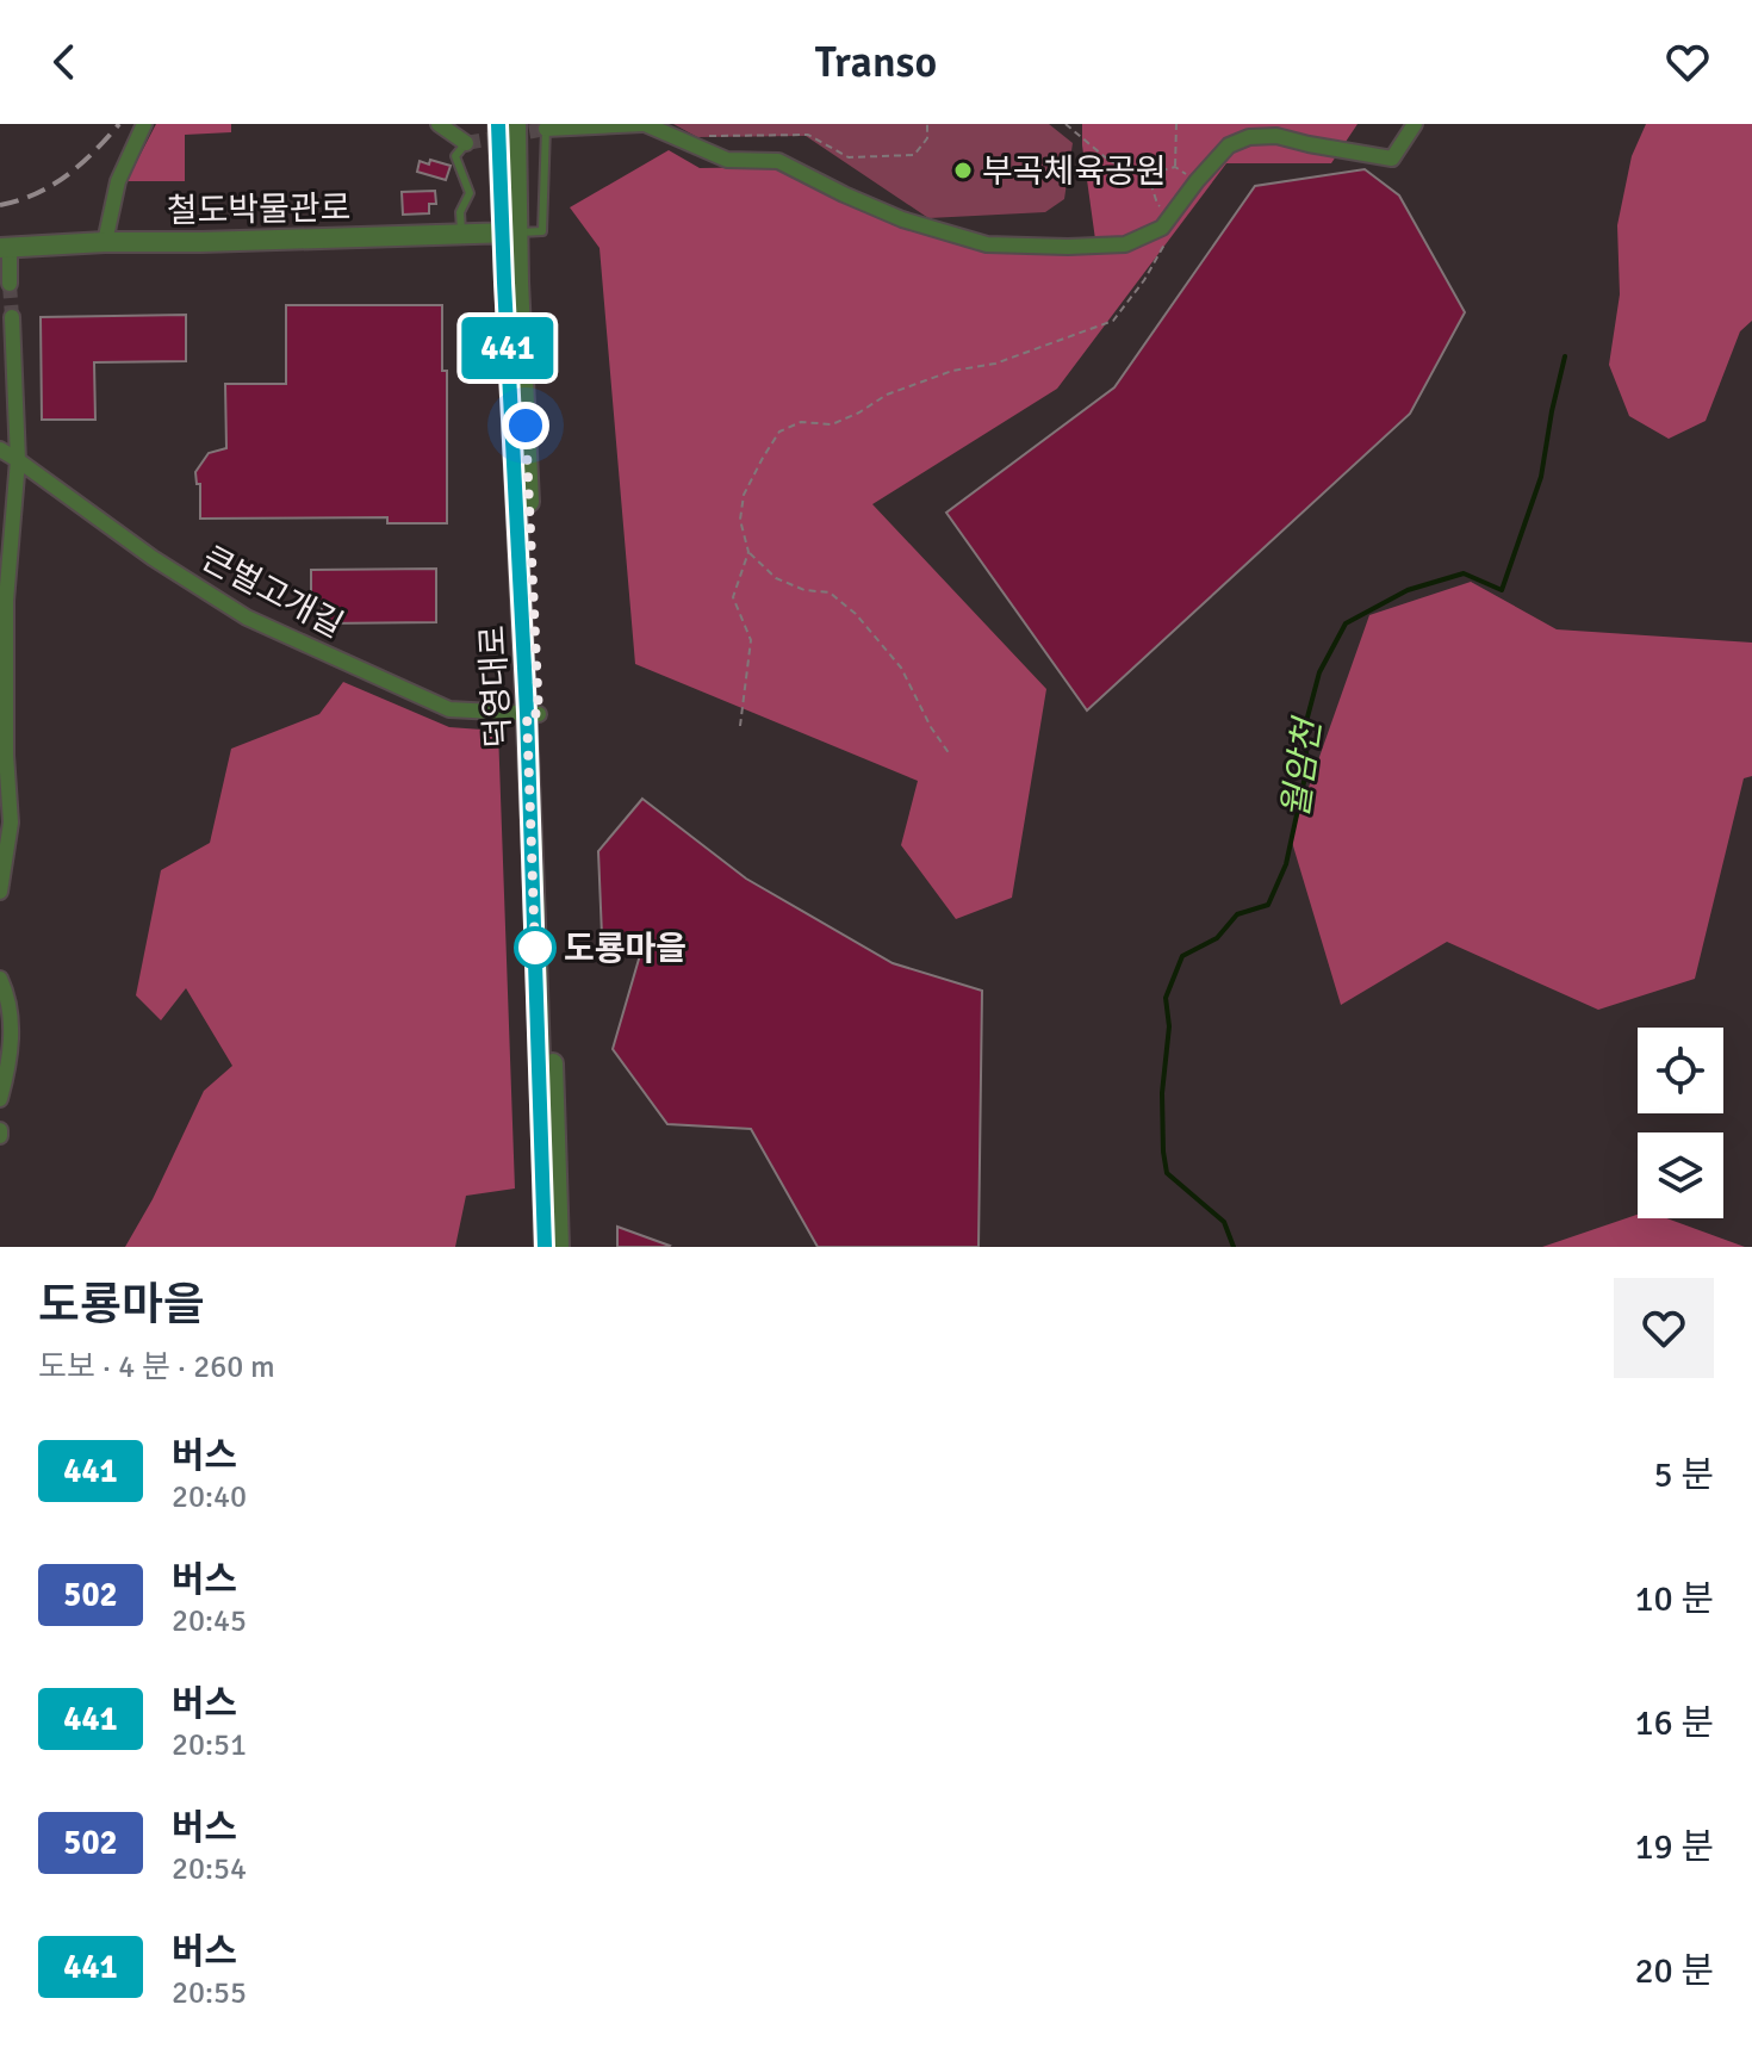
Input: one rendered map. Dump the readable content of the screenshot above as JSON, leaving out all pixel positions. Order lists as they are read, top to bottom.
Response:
{
  "streets": {
    "street": ["철도박물관로", "큰벌고개길", "덕영대로"]
  },
  "crossings": [
    ["철도박물관로", "덕영대로"],
    ["큰벌고개길", "덕영대로"]
  ],
  "water": ["월암천"],
  "places": ["부곡체육공원", "도룡마을"],
  "lines": ["bus line 441"],
  "page": {
    "header": "Transo",
    "on_map": "441",
    "heading": ["도룡마을", "도보 · 4 분 · 260 m"],
    "list": [
      {
        "mark": "441",
        "name": "버스",
        "note": "20:40",
        "value": "5 분"
      },
      {
        "mark": "502",
        "name": "버스",
        "note": "20:45",
        "value": "10 분"
      },
      {
        "mark": "441",
        "name": "버스",
        "note": "20:51",
        "value": "16 분"
      },
      {
        "mark": "502",
        "name": "버스",
        "note": "20:54",
        "value": "19 분"
      },
      {
        "mark": "441",
        "name": "버스",
        "note": "20:55",
        "value": "20 분"
      }
    ]
  }
}
